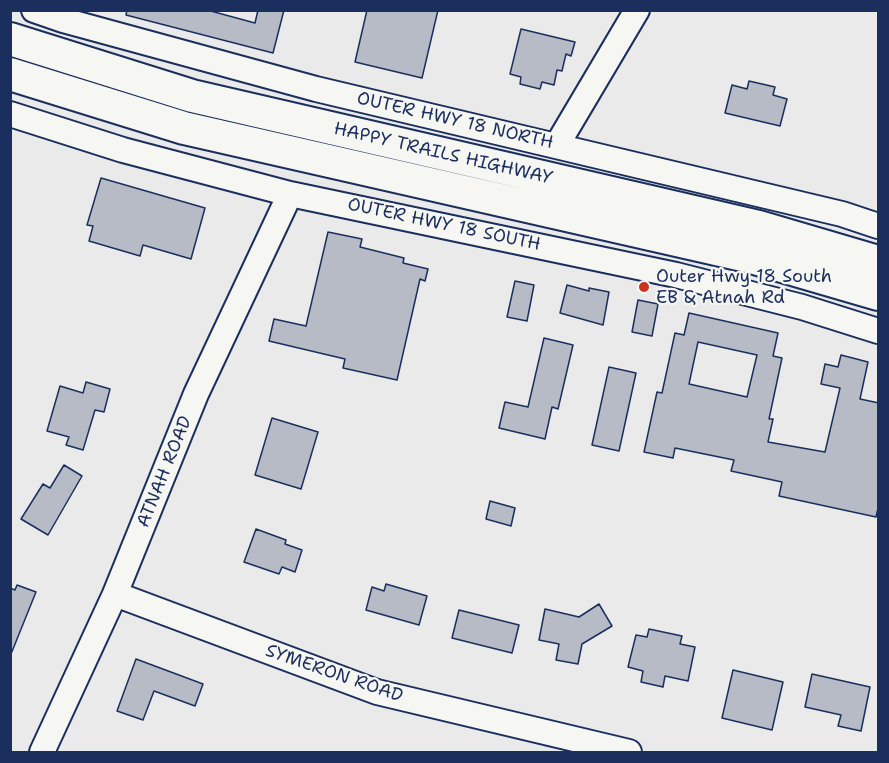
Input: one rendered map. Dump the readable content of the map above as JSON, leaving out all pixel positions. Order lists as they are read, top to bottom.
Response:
{
  "streets": {
    "main road": ["HAPPY TRAILS HIGHWAY"],
    "street": [
      "OUTER HWY 18 NORTH",
      "OUTER HWY 18 SOUTH",
      "ATNAH ROAD",
      "SYMERON ROAD"
    ]
  },
  "crossings": [
    ["OUTER HWY 18 SOUTH", "ATNAH ROAD"],
    ["ATNAH ROAD", "SYMERON ROAD"]
  ],
  "places": ["Outer Hwy 18 South EB & Atnah Rd"]
}
